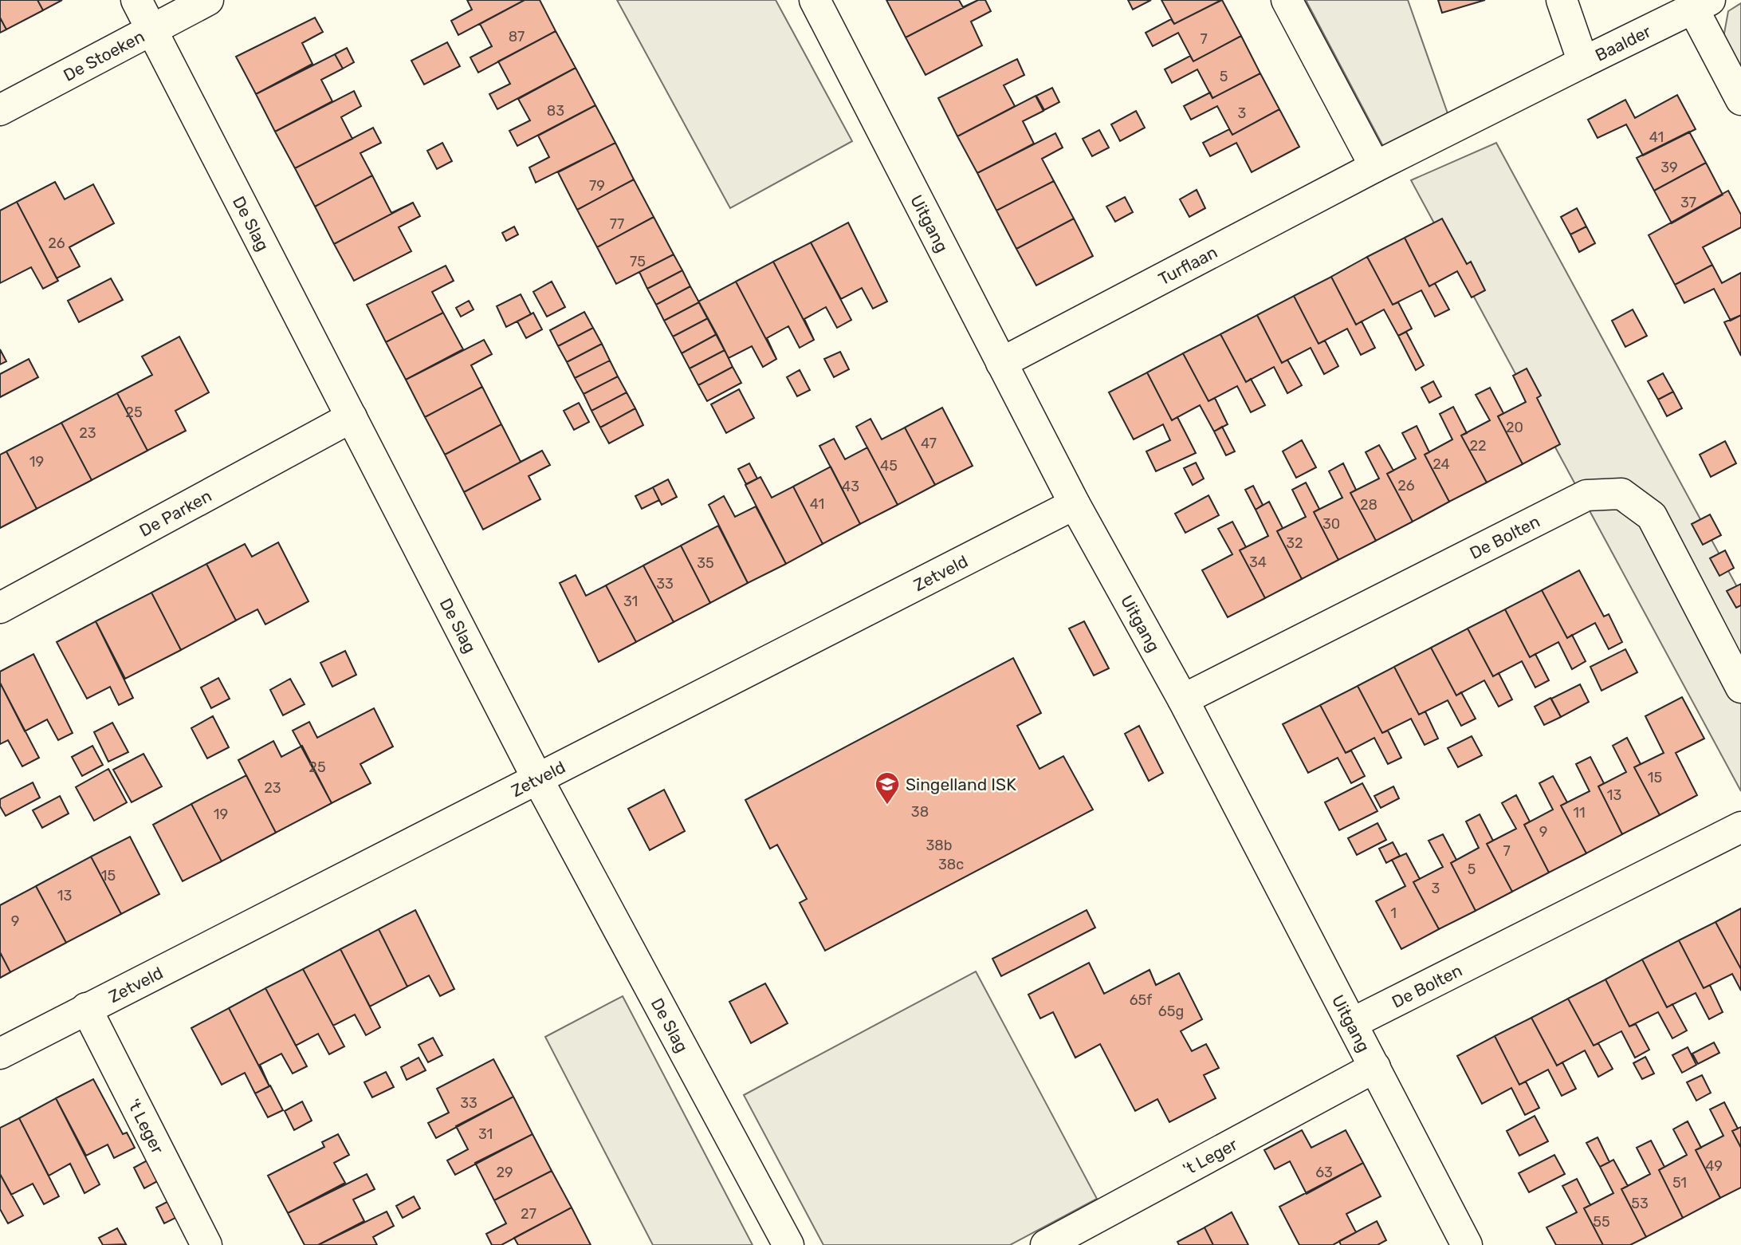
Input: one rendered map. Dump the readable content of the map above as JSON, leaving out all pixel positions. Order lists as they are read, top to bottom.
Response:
{
  "streets": {
    "street": [
      "Baalder",
      "De Stoeken",
      "De Slag",
      "Uitgang",
      "Turflaan",
      "De Parken",
      "De Bolten",
      "Zetveld",
      "'t Leger"
    ]
  },
  "crossings": [
    ["Baalder", "Turflaan"],
    ["De Stoeken", "De Slag"],
    ["De Slag", "De Parken"],
    ["De Slag", "Zetveld"],
    ["Uitgang", "Turflaan"],
    ["Uitgang", "De Bolten"],
    ["Uitgang", "Zetveld"],
    ["Uitgang", "'t Leger"],
    ["Zetveld", "'t Leger"]
  ],
  "places": {
    "school or university": ["Singelland ISK"]
  },
  "house_numbers": [
    "87",
    "7",
    "5",
    "83",
    "3",
    "41",
    "39",
    "79",
    "37",
    "77",
    "26",
    "75",
    "25",
    "20",
    "23",
    "47",
    "22",
    "19",
    "24",
    "45",
    "26",
    "43",
    "41",
    "28",
    "30",
    "32",
    "34",
    "35",
    "33",
    "31",
    "25",
    "15",
    "23",
    "13",
    "38",
    "11",
    "19",
    "9",
    "38b",
    "7",
    "38c",
    "5",
    "15",
    "3",
    "13",
    "1",
    "9",
    "65f",
    "65g",
    "33",
    "31",
    "49",
    "29",
    "63",
    "51",
    "53",
    "27",
    "55"
  ]
}
